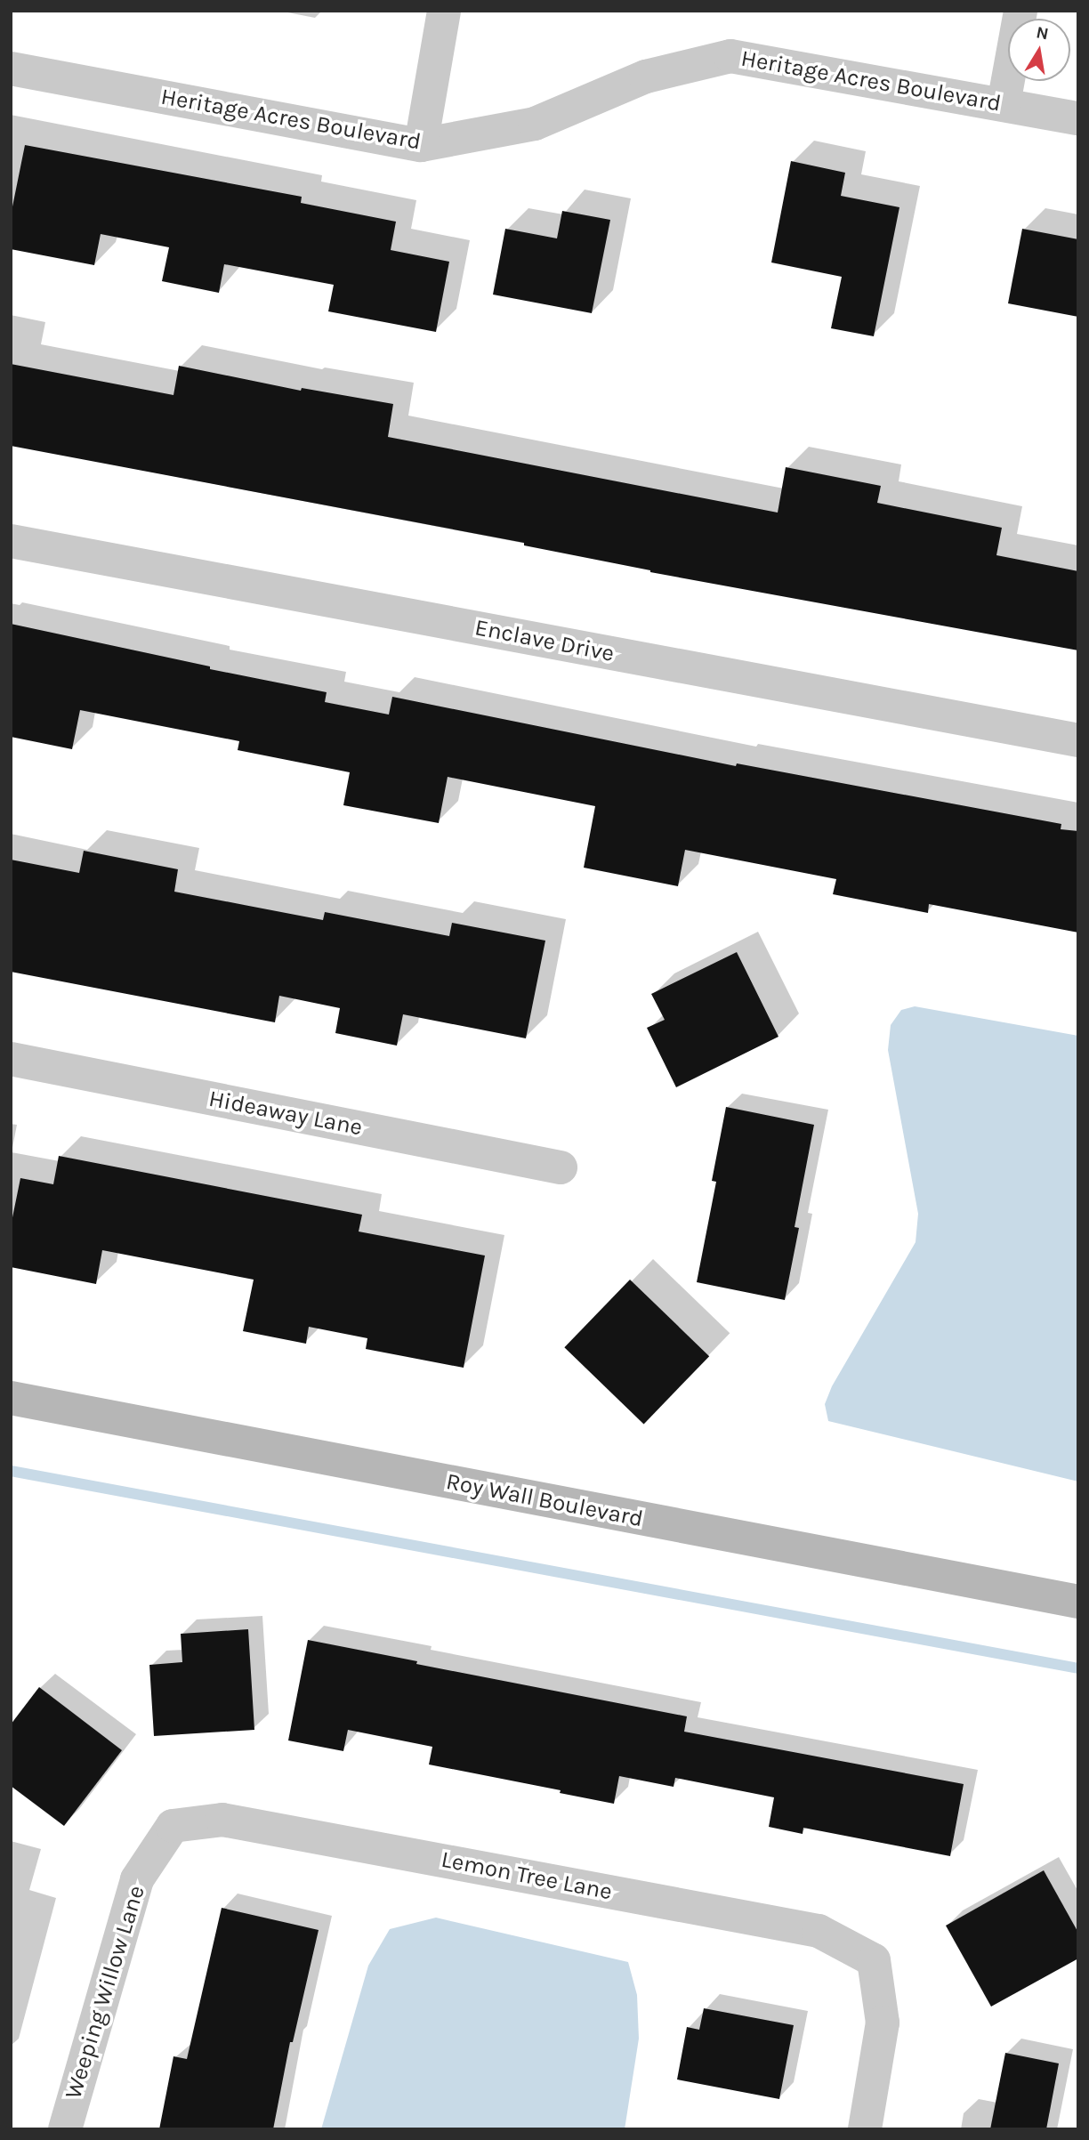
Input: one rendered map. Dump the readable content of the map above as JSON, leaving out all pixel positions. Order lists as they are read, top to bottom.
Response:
{
  "streets": {
    "street": [
      "Heritage Acres Boulevard",
      "Enclave Drive",
      "Hideaway Lane",
      "Roy Wall Boulevard",
      "Lemon Tree Lane",
      "Weeping Willow Lane"
    ]
  },
  "crossings": [
    ["Lemon Tree Lane", "Weeping Willow Lane"]
  ],
  "north": "top"
}
